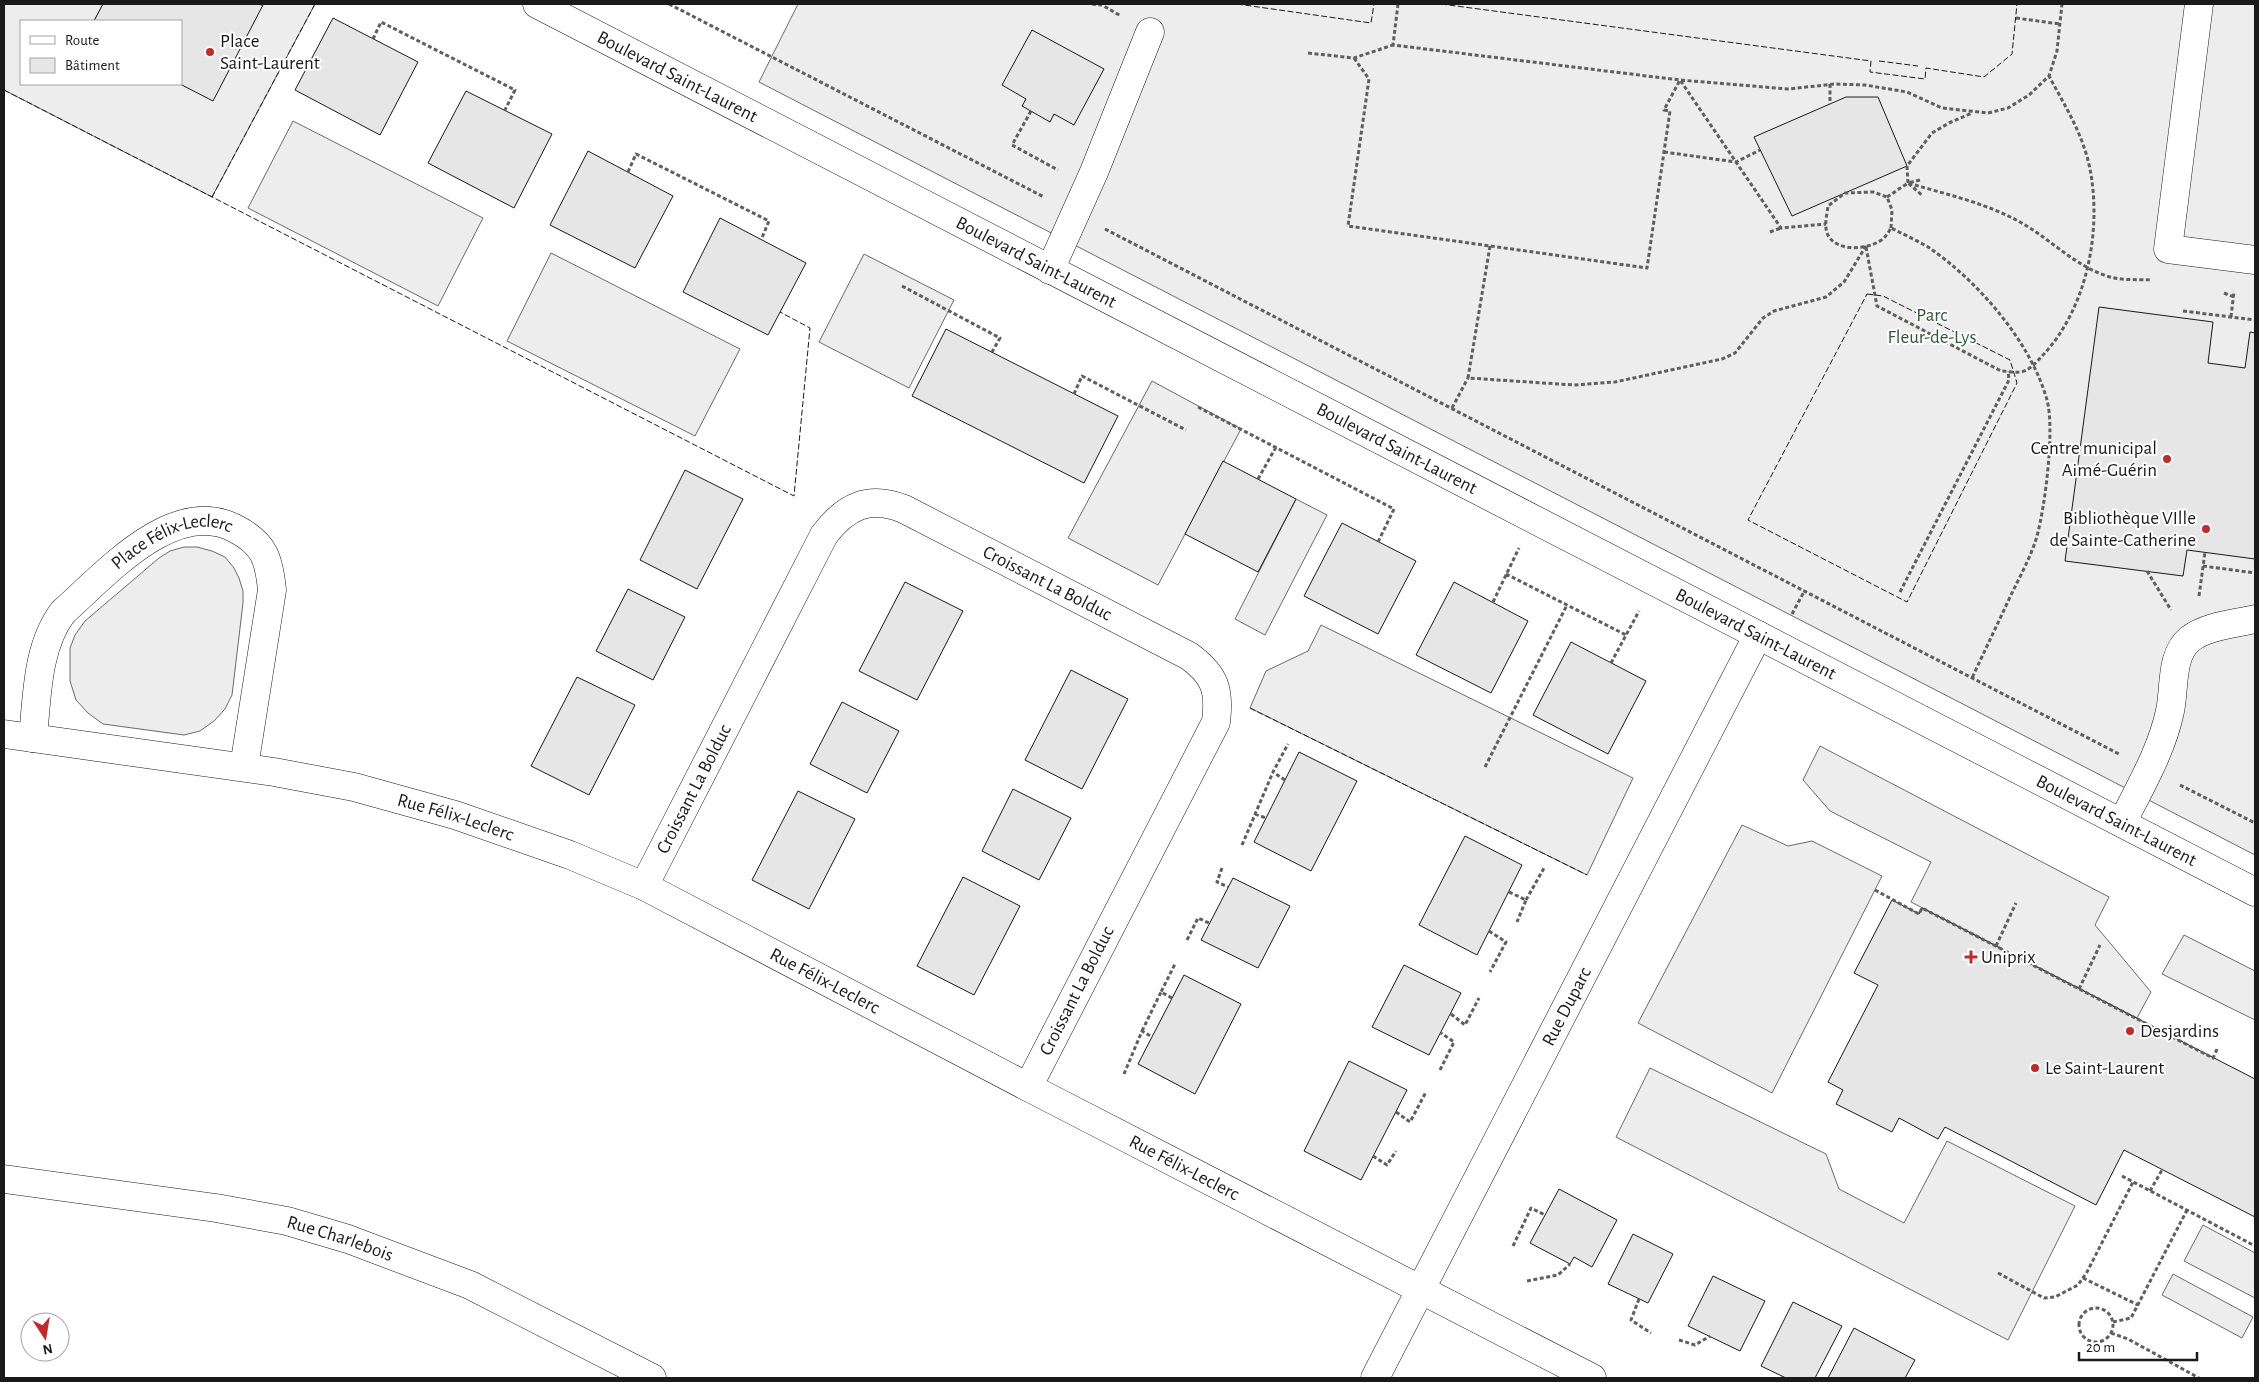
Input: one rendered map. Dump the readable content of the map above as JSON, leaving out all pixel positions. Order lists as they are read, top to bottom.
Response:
{
  "streets": {
    "street": [
      "Boulevard Saint-Laurent",
      "Place Félix-Leclerc",
      "Croissant La Bolduc",
      "Rue Félix-Leclerc",
      "Rue Duparc",
      "Rue Charlebois"
    ]
  },
  "crossings": [
    ["Boulevard Saint-Laurent", "Rue Duparc"],
    ["Place Félix-Leclerc", "Rue Félix-Leclerc"],
    ["Croissant La Bolduc", "Rue Félix-Leclerc"],
    ["Rue Félix-Leclerc", "Rue Duparc"]
  ],
  "parks": ["Parc Fleur-de-Lys"],
  "places": {
    "other": [
      "Place Saint-Laurent",
      "Centre municipal Aimé-Guérin",
      "Bibliothèque VIlle de Sainte-Catherine",
      "Desjardins",
      "Le Saint-Laurent"
    ],
    "health": ["Uniprix"]
  },
  "legend": ["Route", "Bâtiment"],
  "scale_bar": "20 m",
  "north": "bottom"
}
